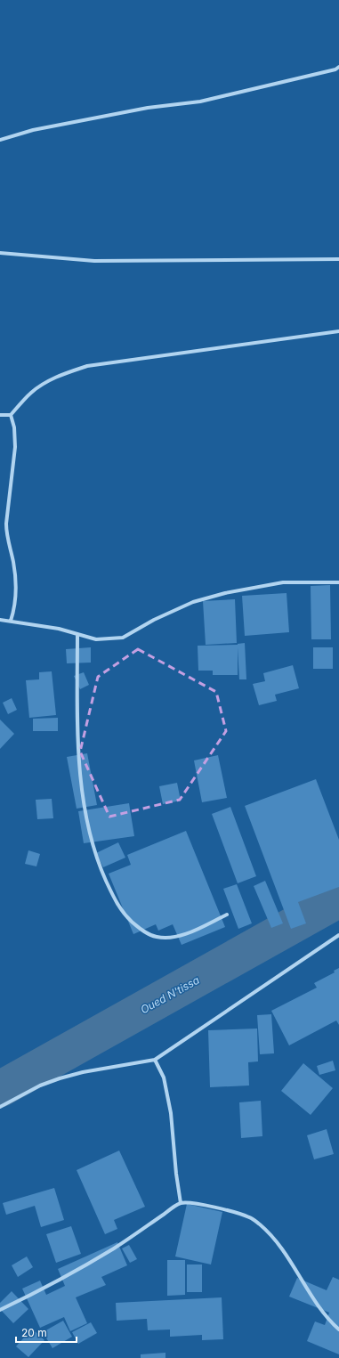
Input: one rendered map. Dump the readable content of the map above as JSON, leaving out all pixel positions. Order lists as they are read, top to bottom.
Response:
{
  "water": ["Oued N'tissa"],
  "scale_bar": "20 m"
}
